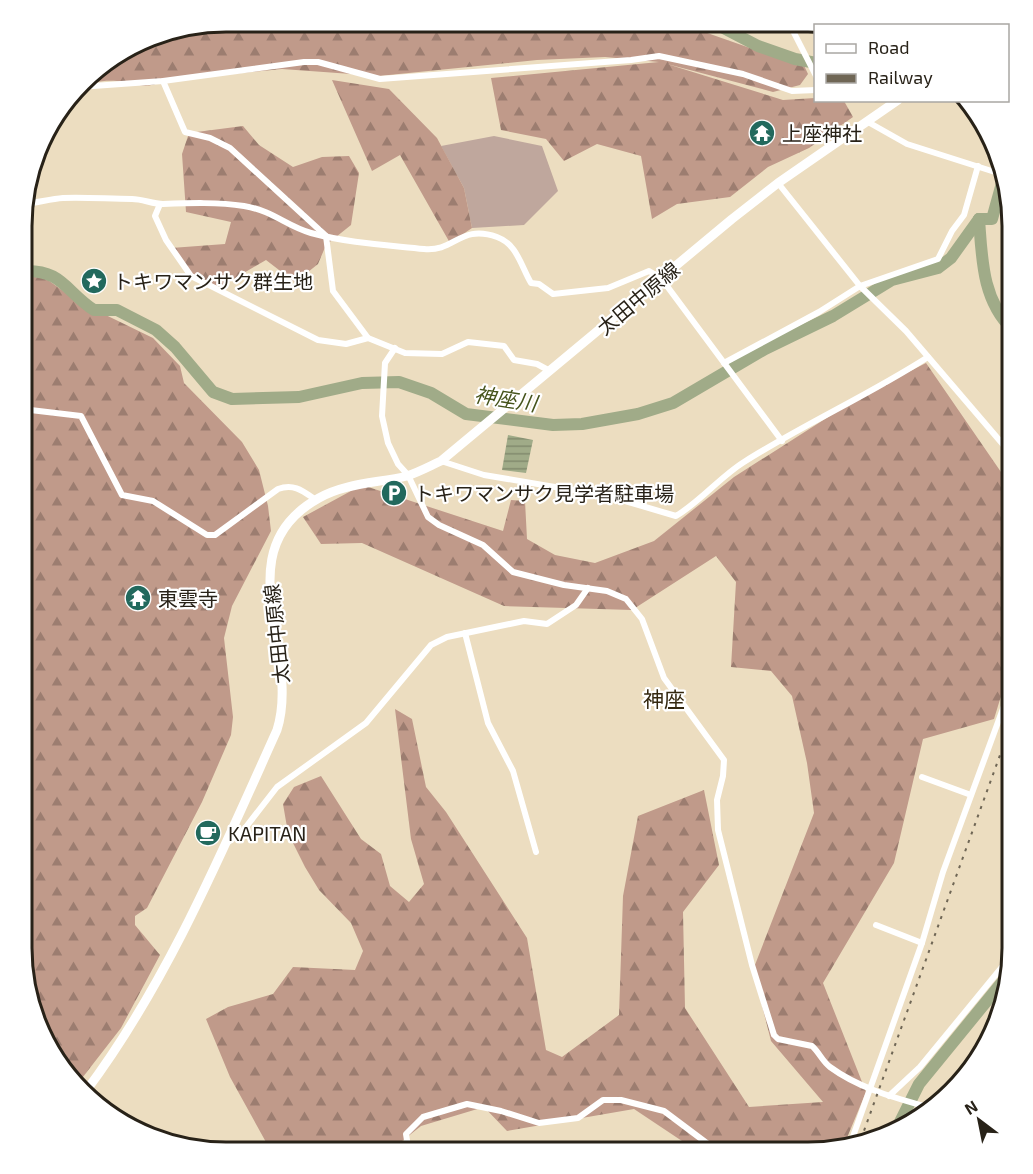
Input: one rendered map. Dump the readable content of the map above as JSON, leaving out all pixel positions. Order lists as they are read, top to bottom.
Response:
{
  "streets": {
    "main road": ["太田中原線"]
  },
  "districts": ["神座"],
  "water": ["神座川"],
  "places": {
    "temple": ["上座神社", "東雲寺"],
    "place": ["トキワマンサク群生地"],
    "parking": ["トキワマンサク見学者駐車場"],
    "cafe": ["KAPITAN"]
  },
  "legend": ["Road", "Railway"],
  "north": "top left"
}
